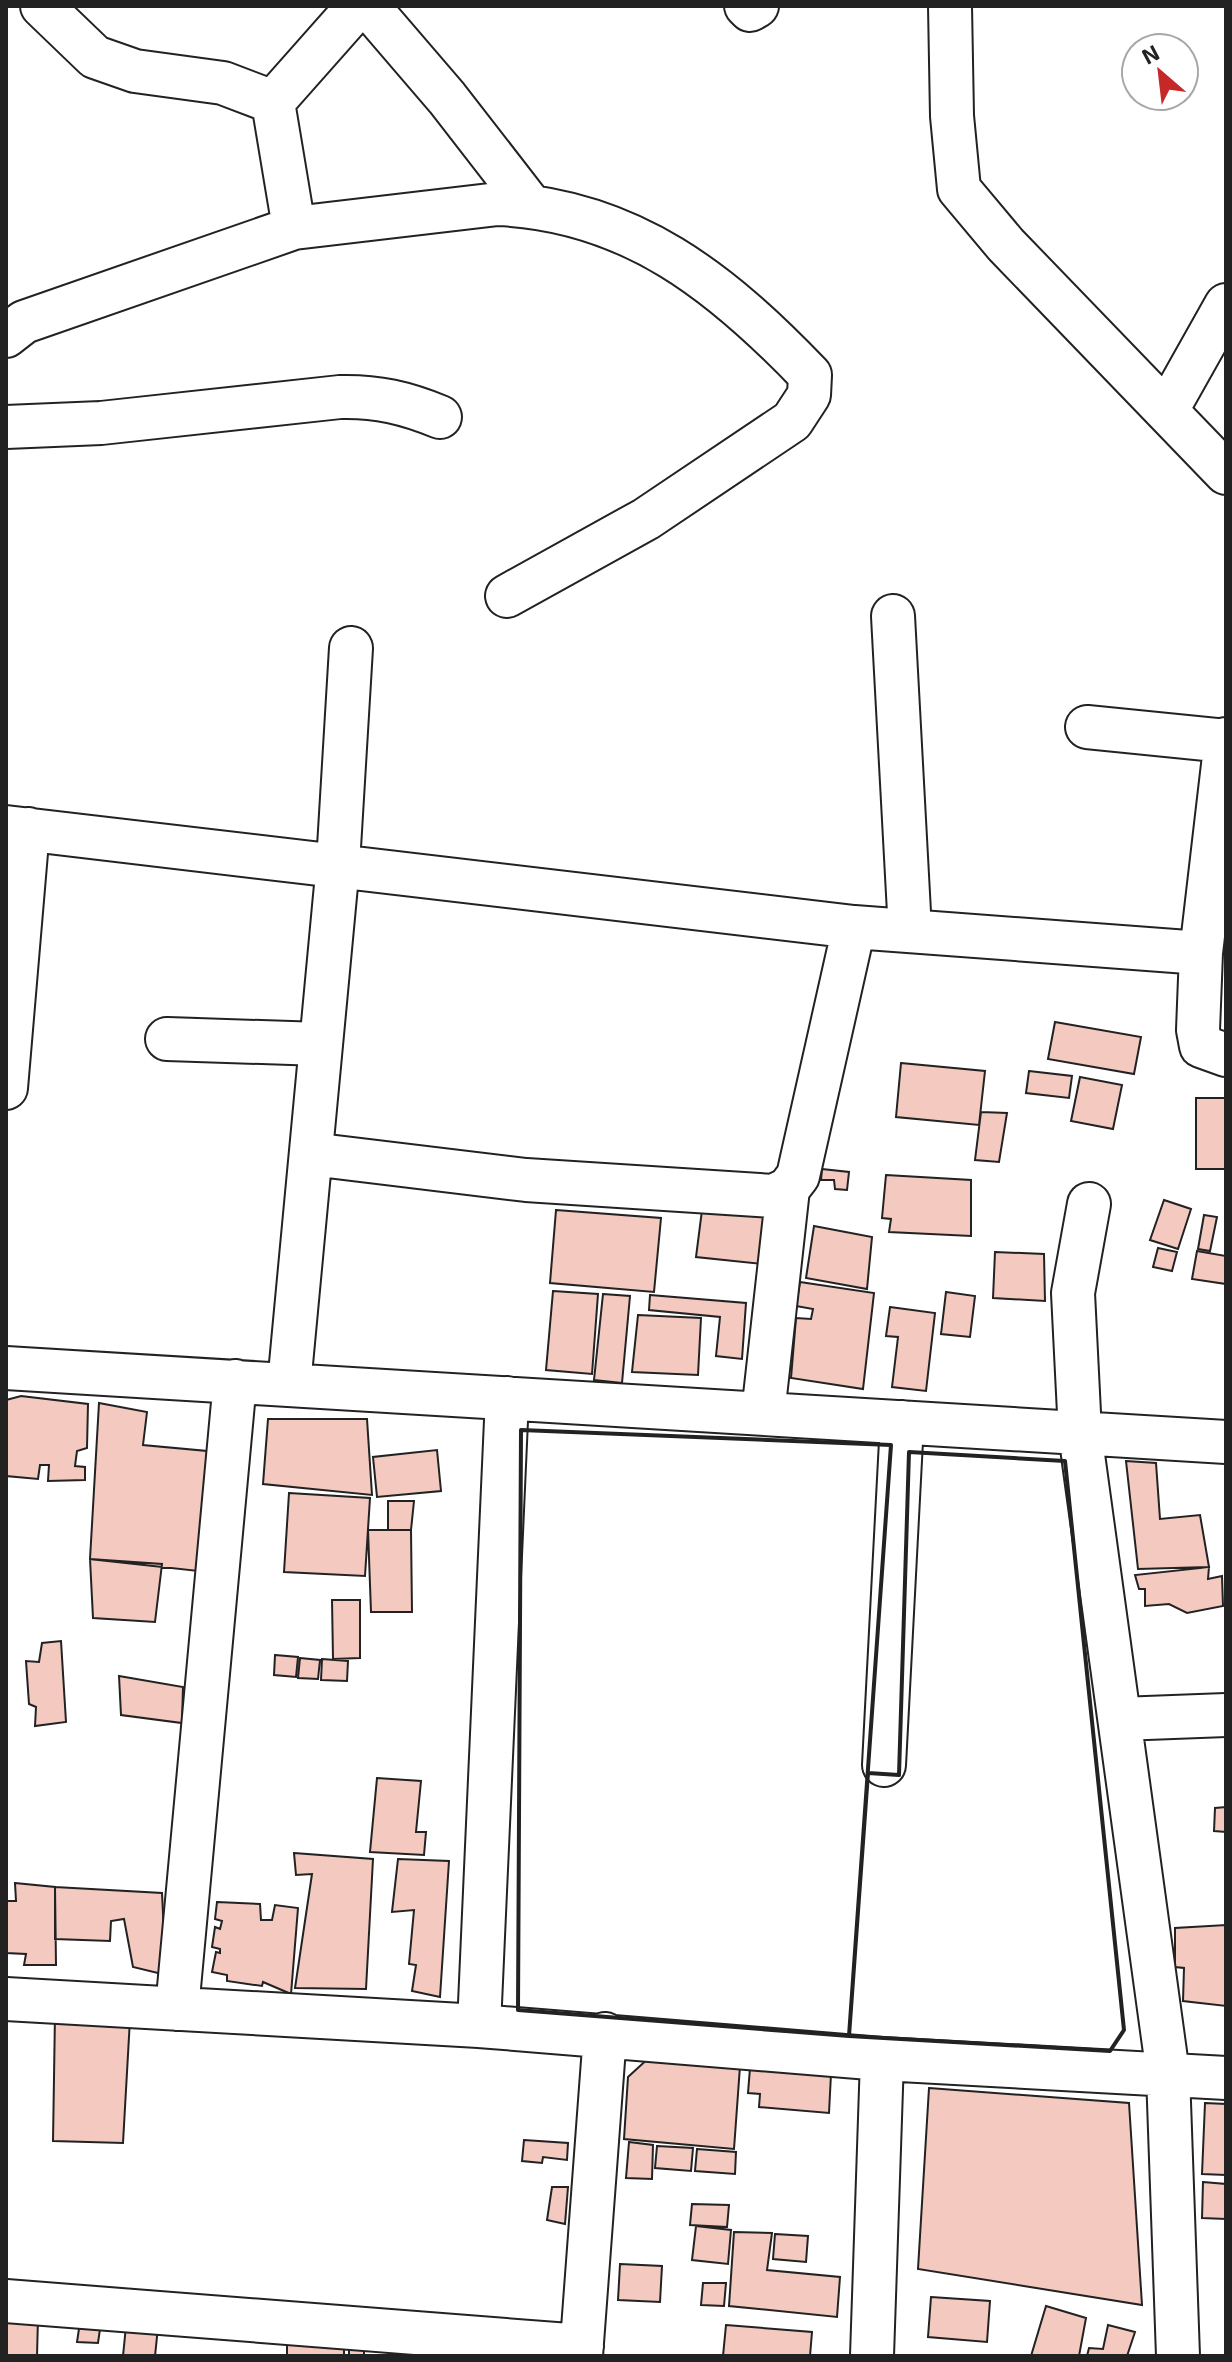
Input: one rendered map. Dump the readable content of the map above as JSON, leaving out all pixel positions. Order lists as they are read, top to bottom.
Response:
{
  "north": "top left"
}
